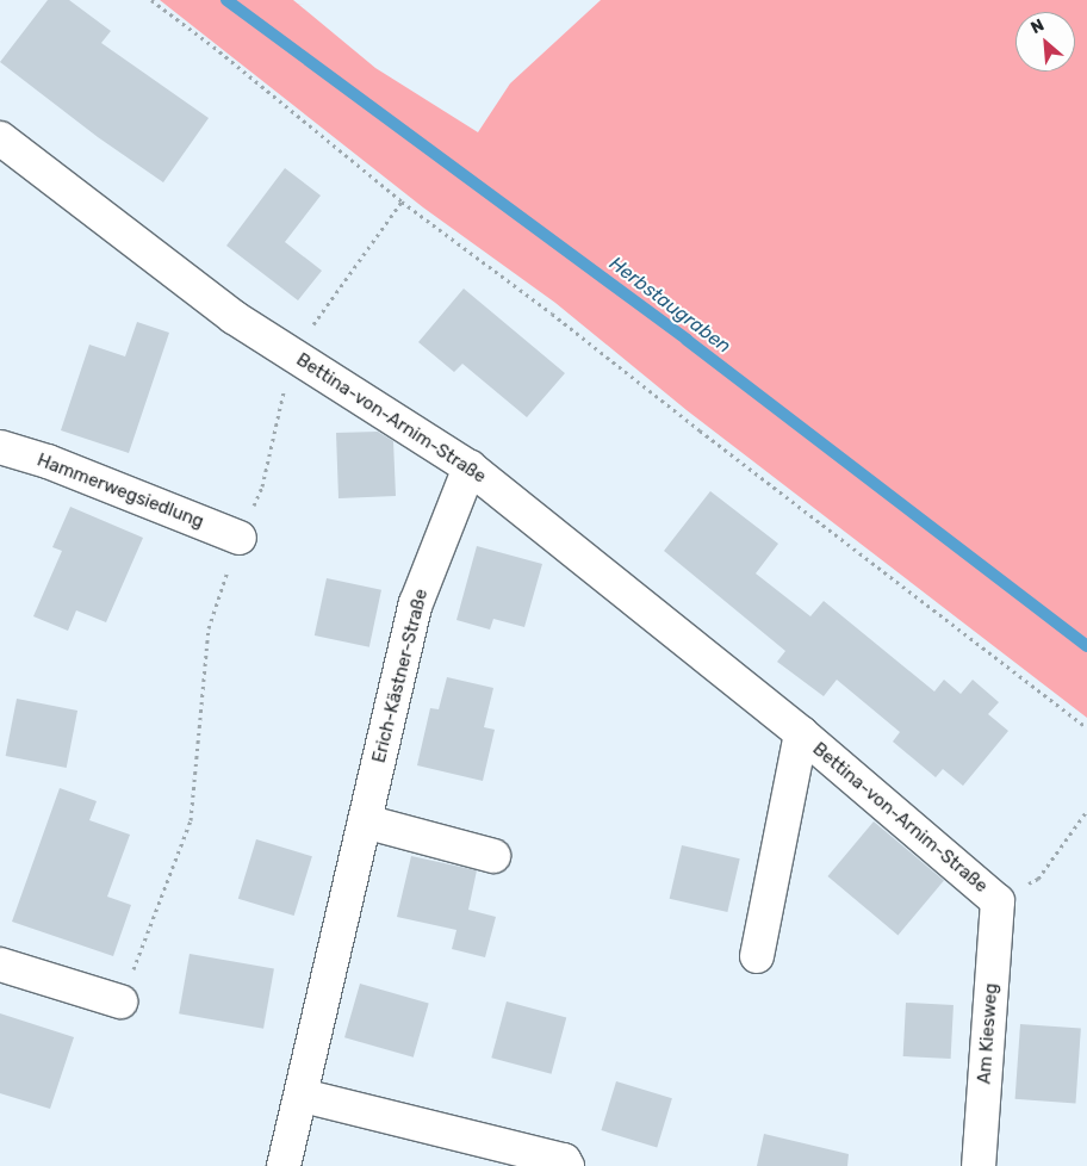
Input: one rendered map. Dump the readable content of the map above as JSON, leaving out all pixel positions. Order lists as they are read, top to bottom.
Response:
{
  "streets": {
    "street": [
      "Bettina-von-Arnim-Straße",
      "Hammerwegsiedlung",
      "Erich-Kästner-Straße",
      "Am Kiesweg"
    ]
  },
  "crossings": [
    ["Bettina-von-Arnim-Straße", "Erich-Kästner-Straße"],
    ["Bettina-von-Arnim-Straße", "Am Kiesweg"]
  ],
  "water": ["Herbstaugraben"],
  "north": "top left"
}
